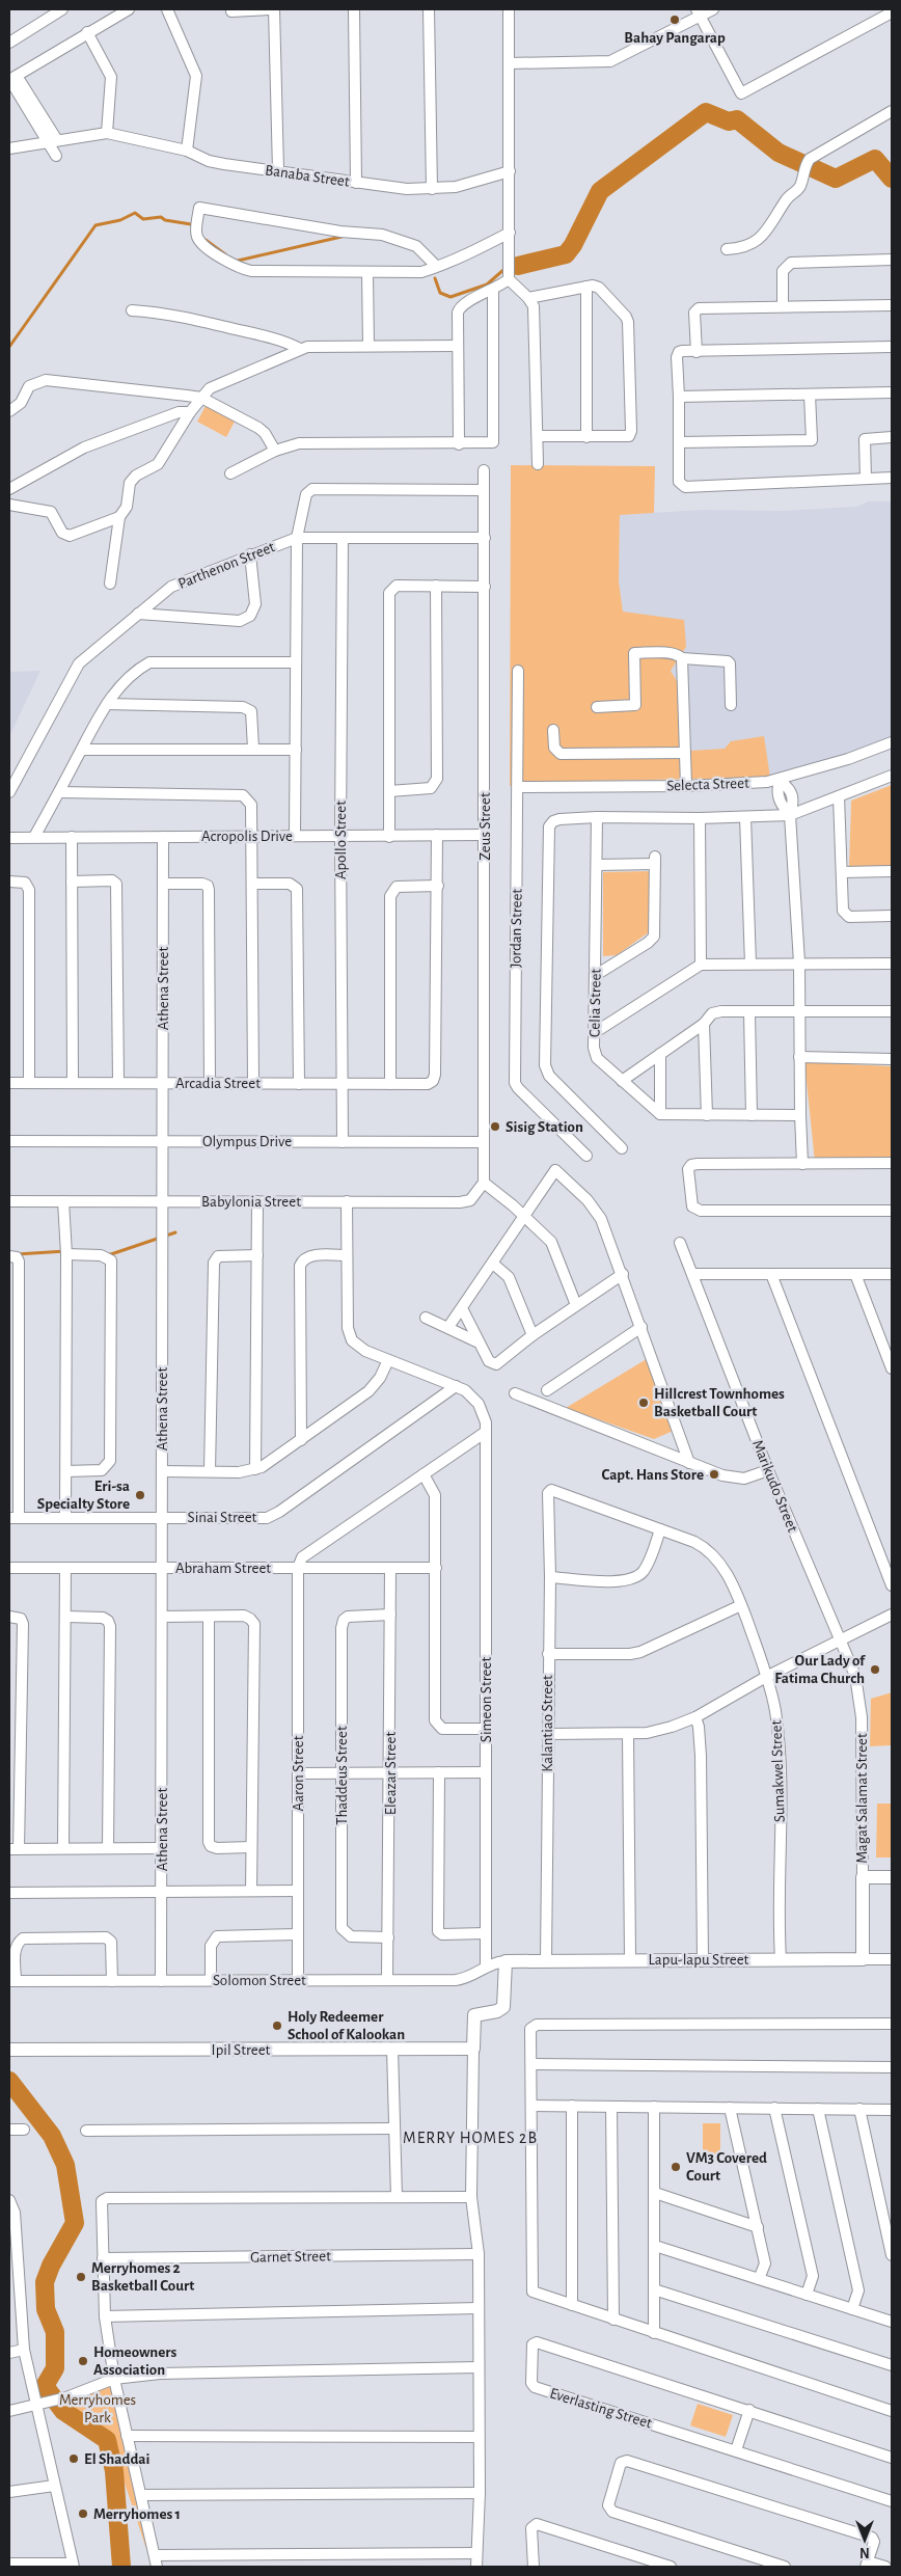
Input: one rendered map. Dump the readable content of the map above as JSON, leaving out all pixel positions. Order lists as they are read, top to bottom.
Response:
{
  "streets": {
    "street": [
      "Banaba Street",
      "Parthenon Street",
      "Selecta Street",
      "Zeus Street",
      "Acropolis Drive",
      "Apollo Street",
      "Jordan Street",
      "Athena Street",
      "Celia Street",
      "Arcadia Street",
      "Olympus Drive",
      "Babylonia Street",
      "Marikudo Street",
      "Sinai Street",
      "Abraham Street",
      "Simeon Street",
      "Kalantiao Street",
      "Sumakwel Street",
      "Aaron Street",
      "Eleazar Street",
      "Thaddeus Street",
      "Magat Salamat Street",
      "Lapu-lapu Street",
      "Solomon Street",
      "Ipil Street",
      "Garnet Street",
      "Everlasting Street"
    ]
  },
  "crossings": [
    ["Parthenon Street", "Zeus Street"],
    ["Parthenon Street", "Apollo Street"],
    ["Selecta Street", "Jordan Street"],
    ["Zeus Street", "Acropolis Drive"],
    ["Zeus Street", "Olympus Drive"],
    ["Zeus Street", "Babylonia Street"],
    ["Acropolis Drive", "Apollo Street"],
    ["Acropolis Drive", "Athena Street"],
    ["Apollo Street", "Arcadia Street"],
    ["Apollo Street", "Olympus Drive"],
    ["Athena Street", "Arcadia Street"],
    ["Athena Street", "Olympus Drive"],
    ["Athena Street", "Babylonia Street"],
    ["Athena Street", "Sinai Street"],
    ["Athena Street", "Abraham Street"],
    ["Athena Street", "Solomon Street"],
    ["Babylonia Street", "Simeon Street"],
    ["Marikudo Street", "Magat Salamat Street"],
    ["Sinai Street", "Simeon Street"],
    ["Abraham Street", "Aaron Street"],
    ["Abraham Street", "Eleazar Street"],
    ["Simeon Street", "Solomon Street"],
    ["Kalantiao Street", "Sumakwel Street"],
    ["Kalantiao Street", "Lapu-lapu Street"],
    ["Sumakwel Street", "Lapu-lapu Street"],
    ["Aaron Street", "Solomon Street"],
    ["Eleazar Street", "Thaddeus Street"],
    ["Eleazar Street", "Solomon Street"],
    ["Magat Salamat Street", "Lapu-lapu Street"],
    ["Lapu-lapu Street", "Solomon Street"]
  ],
  "districts": ["MERRY HOMES 2B"],
  "parks": ["Merryhomes Park"],
  "places": [
    "Bahay Pangarap",
    "Sisig Station",
    "Hillcrest Townhomes Basketball Court",
    "Capt. Hans Store",
    "Eri-sa Specialty Store",
    "Our Lady of Fatima Church",
    "Holy Redeemer School of Kalookan",
    "VM3 Covered Court",
    "Merryhomes 2 Basketball Court",
    "Homeowners Association",
    "El Shaddai",
    "Merryhomes 1"
  ],
  "north": "bottom"
}
